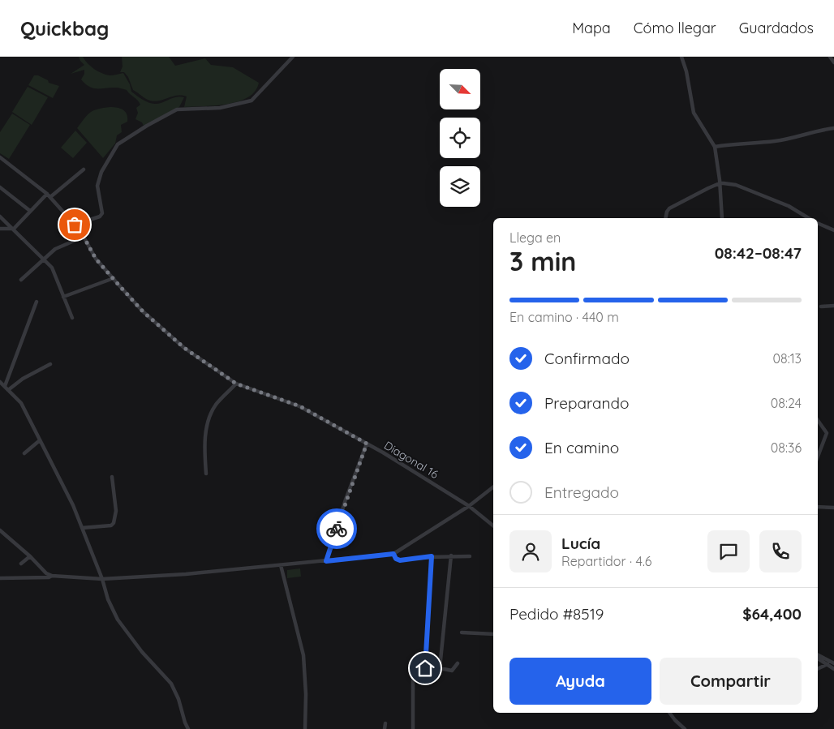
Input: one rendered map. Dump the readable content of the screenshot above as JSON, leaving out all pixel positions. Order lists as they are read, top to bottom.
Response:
{
  "streets": {
    "street": ["Diagonal 16"]
  },
  "north": "bottom right",
  "page": {
    "header": "Quickbag",
    "nav": ["Mapa", "Cómo llegar", "Guardados"],
    "heading": ["3 min", "Llega en", "08:42–08:47"],
    "panel": [
      "Lucía",
      "Repartidor · 4.6",
      "Pedido #8519",
      "$64,400"
    ],
    "bar": "En camino · 440 m",
    "list": [
      ["Confirmado", "08:13"],
      ["Preparando", "08:24"],
      ["En camino", "08:36"],
      "Entregado"
    ],
    "buttons": ["Ayuda", "Compartir"]
  }
}
